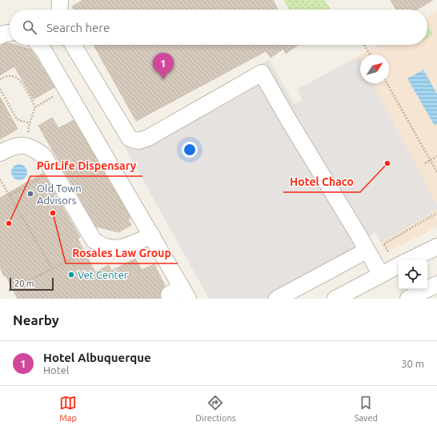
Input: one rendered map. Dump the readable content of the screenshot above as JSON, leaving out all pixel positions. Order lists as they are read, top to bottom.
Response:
{
  "places": [
    "Hotel Chaco",
    "Old Town Advisors",
    "Rosales Law Group",
    "PūrLife Dispensary",
    "Vet Center"
  ],
  "scale_bar": "20 m",
  "north": "top right",
  "page": {
    "search": "Search here",
    "pins": "1",
    "scale": "20 m",
    "heading": "Nearby",
    "list": [
      {
        "mark": "1",
        "name": "Hotel Albuquerque",
        "note": "Hotel",
        "value": "30 m"
      }
    ],
    "nav": ["Map", "Directions", "Saved"]
  }
}
